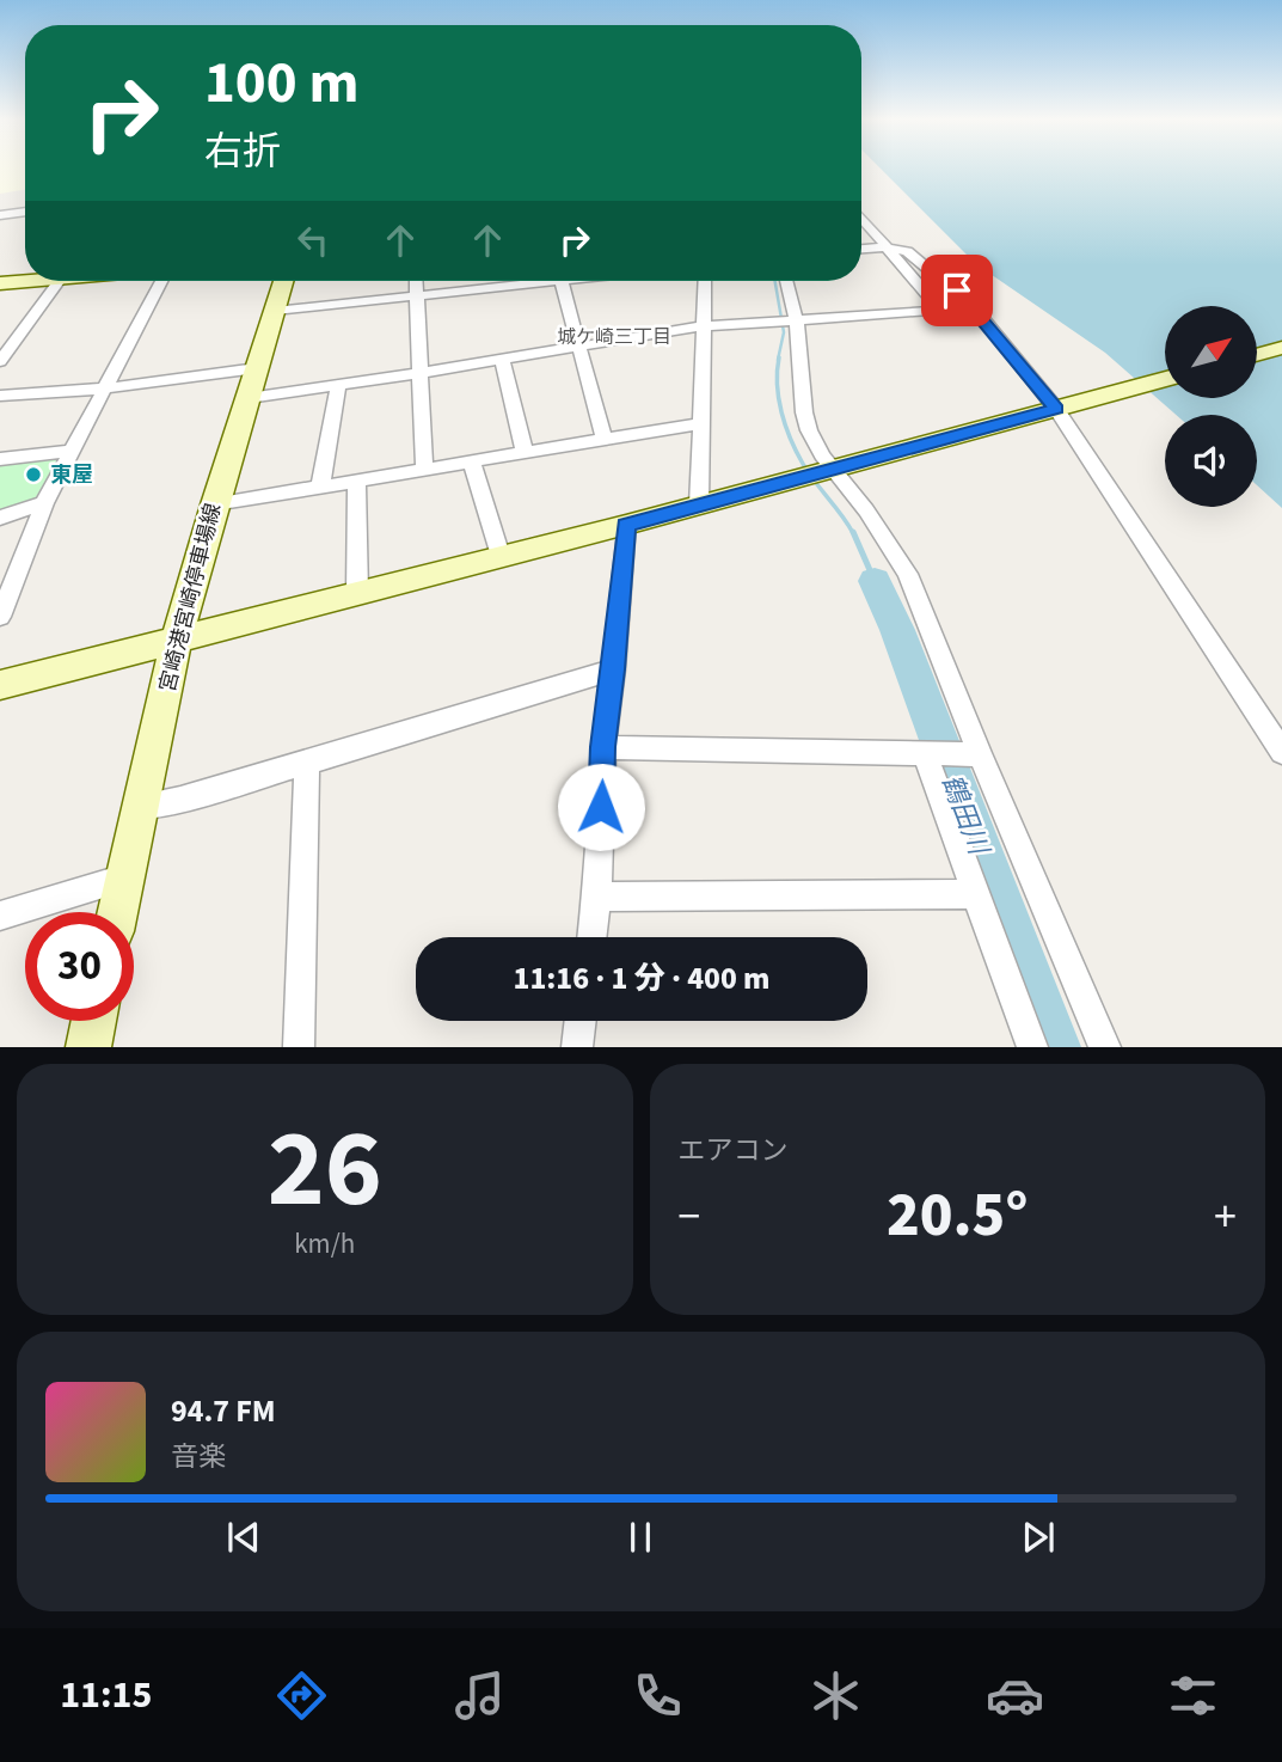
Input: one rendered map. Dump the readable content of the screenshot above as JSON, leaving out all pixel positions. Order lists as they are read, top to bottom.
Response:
{
  "streets": {
    "street": ["宮崎港宮崎停車場線"]
  },
  "districts": ["城ケ崎三丁目"],
  "water": ["鶴田川"],
  "places": ["東屋"],
  "north": "top right",
  "page": {
    "turn": ["100 m", "右折"],
    "limit": "30",
    "trip": "11:16 · 1 分 · 400 m",
    "tile": [
      ["26", "km/h"],
      "エアコン"
    ],
    "heat": ["−", "20.5°", "+"],
    "song": ["94.7 FM", "音楽"],
    "tabs": "11:15"
  }
}
